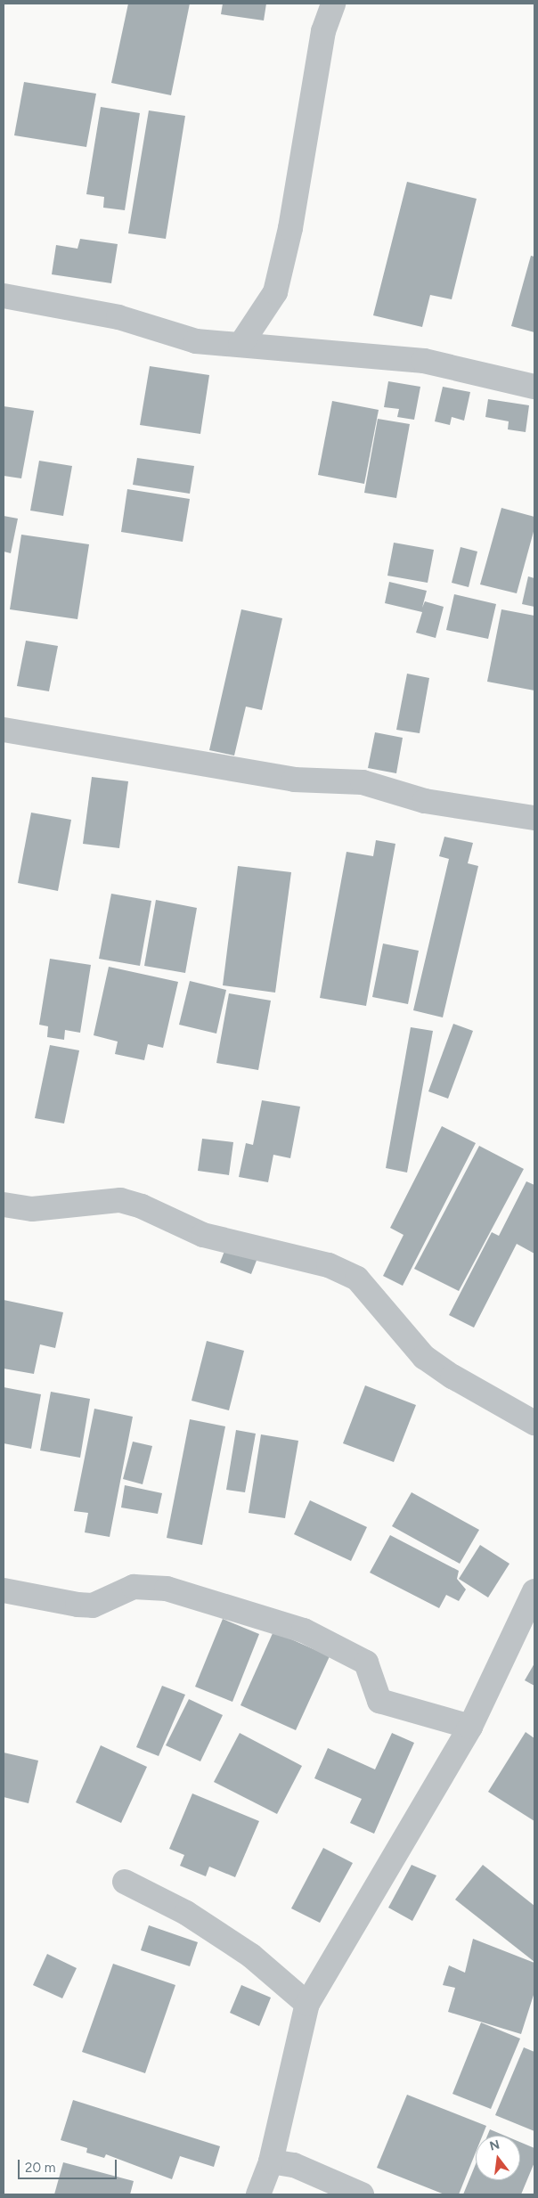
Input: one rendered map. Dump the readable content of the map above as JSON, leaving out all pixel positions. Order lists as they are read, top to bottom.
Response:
{
  "scale_bar": "20 m",
  "north": "top"
}
